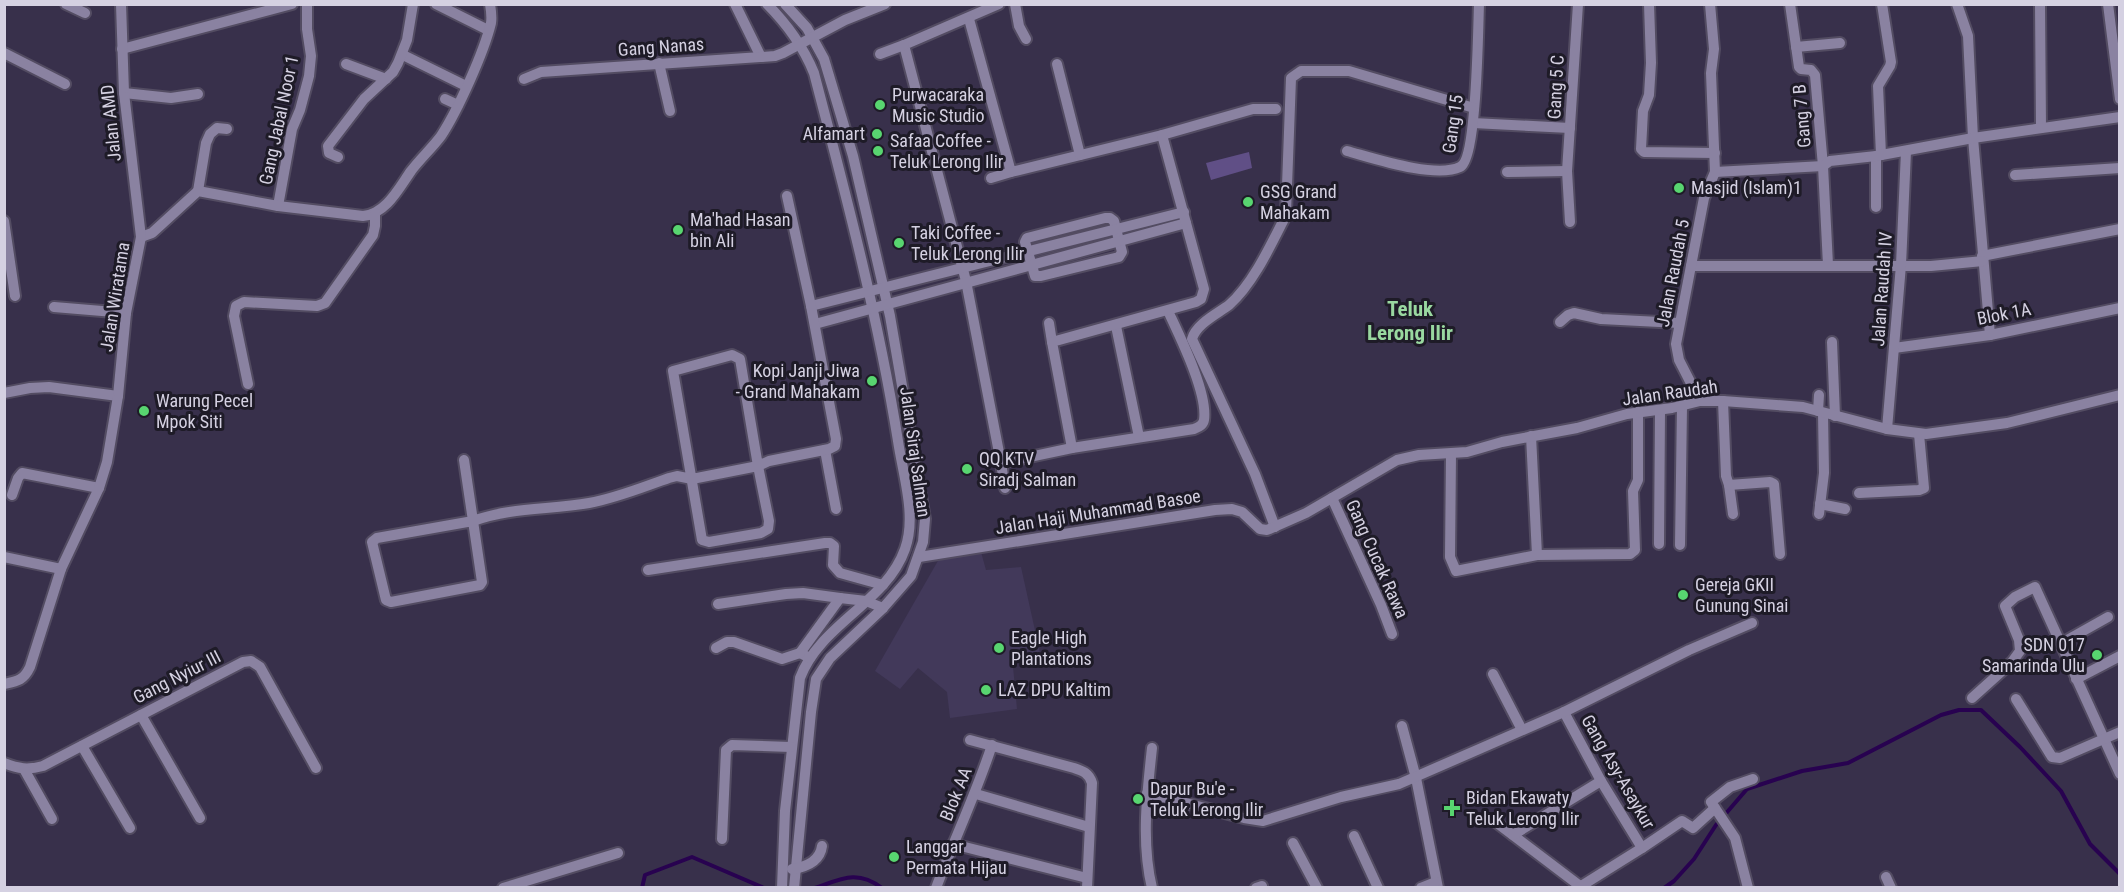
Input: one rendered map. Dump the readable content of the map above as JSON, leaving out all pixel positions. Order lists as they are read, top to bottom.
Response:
{
  "streets": {
    "street": [
      "Gang Nanas",
      "Gang 5 C",
      "Gang 7 B",
      "Gang Jabal Noor 1",
      "Jalan AMD",
      "Gang 15",
      "Jalan Raudah 5",
      "Jalan Raudah IV",
      "Jalan Wiratama",
      "Blok 1A",
      "Jalan Raudah",
      "Jalan Siraj Salman",
      "Jalan Haji Muhammad Basoe",
      "Gang Cucak Rawa",
      "Gang Nyiur III",
      "Gang Asy-Asaykur",
      "Blok AA"
    ]
  },
  "crossings": [
    ["Gang Nanas", "Jalan Siraj Salman"],
    ["Jalan AMD", "Jalan Wiratama"],
    ["Jalan Raudah 5", "Jalan Raudah"],
    ["Jalan Raudah IV", "Blok 1A"],
    ["Jalan Raudah IV", "Jalan Raudah"],
    ["Jalan Raudah", "Jalan Haji Muhammad Basoe"],
    ["Jalan Raudah", "Gang Cucak Rawa"],
    ["Jalan Siraj Salman", "Jalan Haji Muhammad Basoe"]
  ],
  "districts": ["Teluk Lerong Ilir"],
  "places": {
    "other": [
      "Purwacaraka Music Studio",
      "Alfamart",
      "Safaa Coffee - Teluk Lerong Ilir",
      "Masjid (Islam)1",
      "GSG Grand Mahakam",
      "Ma'had Hasan bin Ali",
      "Taki Coffee - Teluk Lerong Ilir",
      "Kopi Janji Jiwa - Grand Mahakam",
      "Warung Pecel Mpok Siti",
      "QQ KTV Siradj Salman",
      "Gereja GKII Gunung Sinai",
      "Eagle High Plantations",
      "SDN 017 Samarinda Ulu",
      "LAZ DPU Kaltim",
      "Dapur Bu'e - Teluk Lerong Ilir",
      "Langgar Permata Hijau"
    ],
    "health": ["Bidan Ekawaty Teluk Lerong Ilir"]
  }
}
